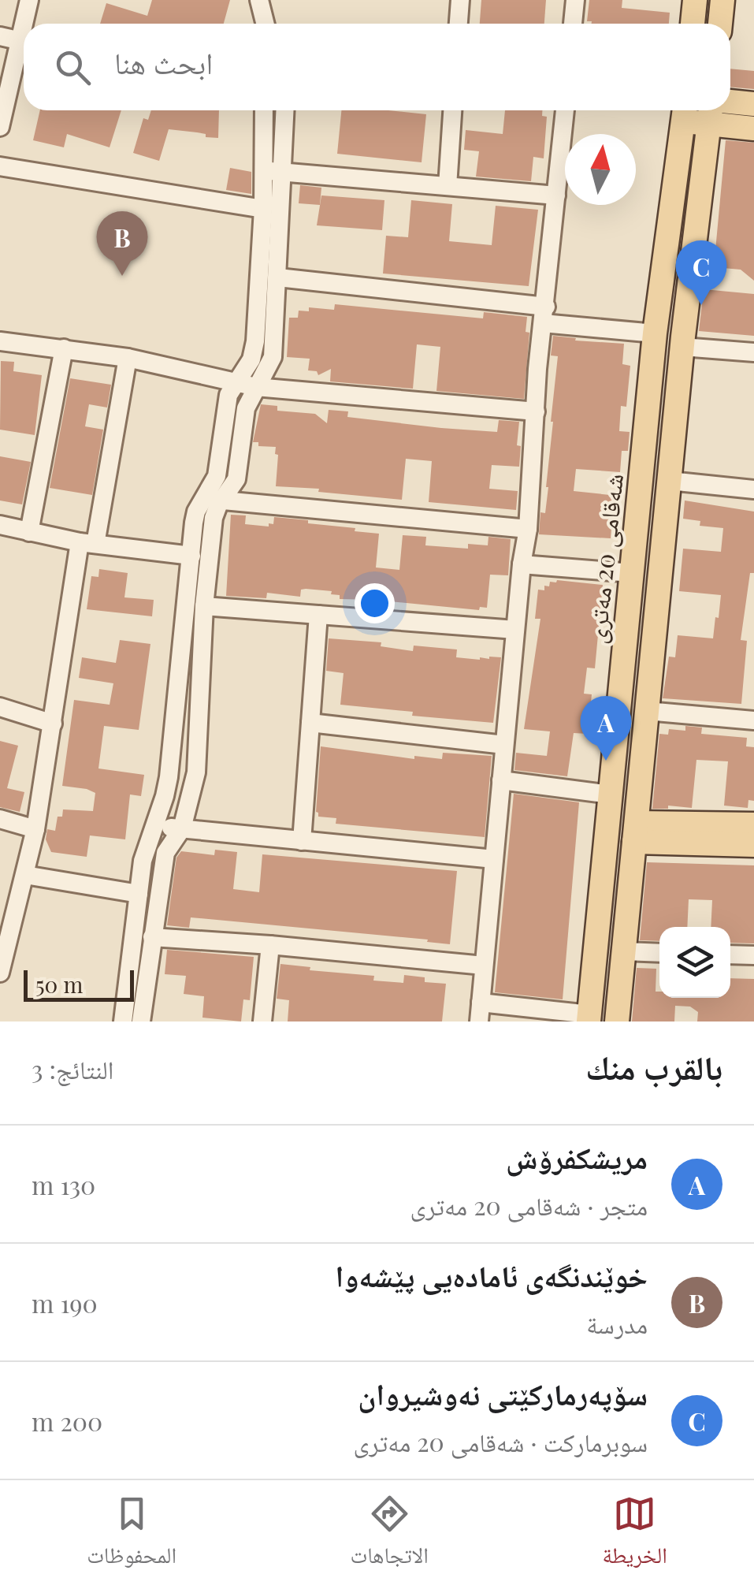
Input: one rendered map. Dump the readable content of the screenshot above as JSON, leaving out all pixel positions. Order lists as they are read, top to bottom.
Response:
{
  "streets": {
    "main road": ["شەقامی 20 مەتری"]
  },
  "scale_bar": "50 m",
  "north": "top",
  "page": {
    "search": "ابحث هنا",
    "pins": ["B", "C", "A"],
    "scale": "50 m",
    "heading": ["بالقرب منك", "النتائج: 3"],
    "list": [
      {
        "mark": "A",
        "name": "مریشکفرۆش",
        "note": "متجر · شەقامی 20 مەتری",
        "value": "130 m"
      },
      {
        "mark": "B",
        "name": "خوێندنگەی ئامادەیی پێشەوا",
        "note": "مدرسة",
        "value": "190 m"
      },
      {
        "mark": "C",
        "name": "سۆپەرمارکێتی نەوشیروان",
        "note": "سوبرماركت · شەقامی 20 مەتری",
        "value": "200 m"
      }
    ],
    "nav": ["الخريطة", "الاتجاهات", "المحفوظات"]
  }
}
